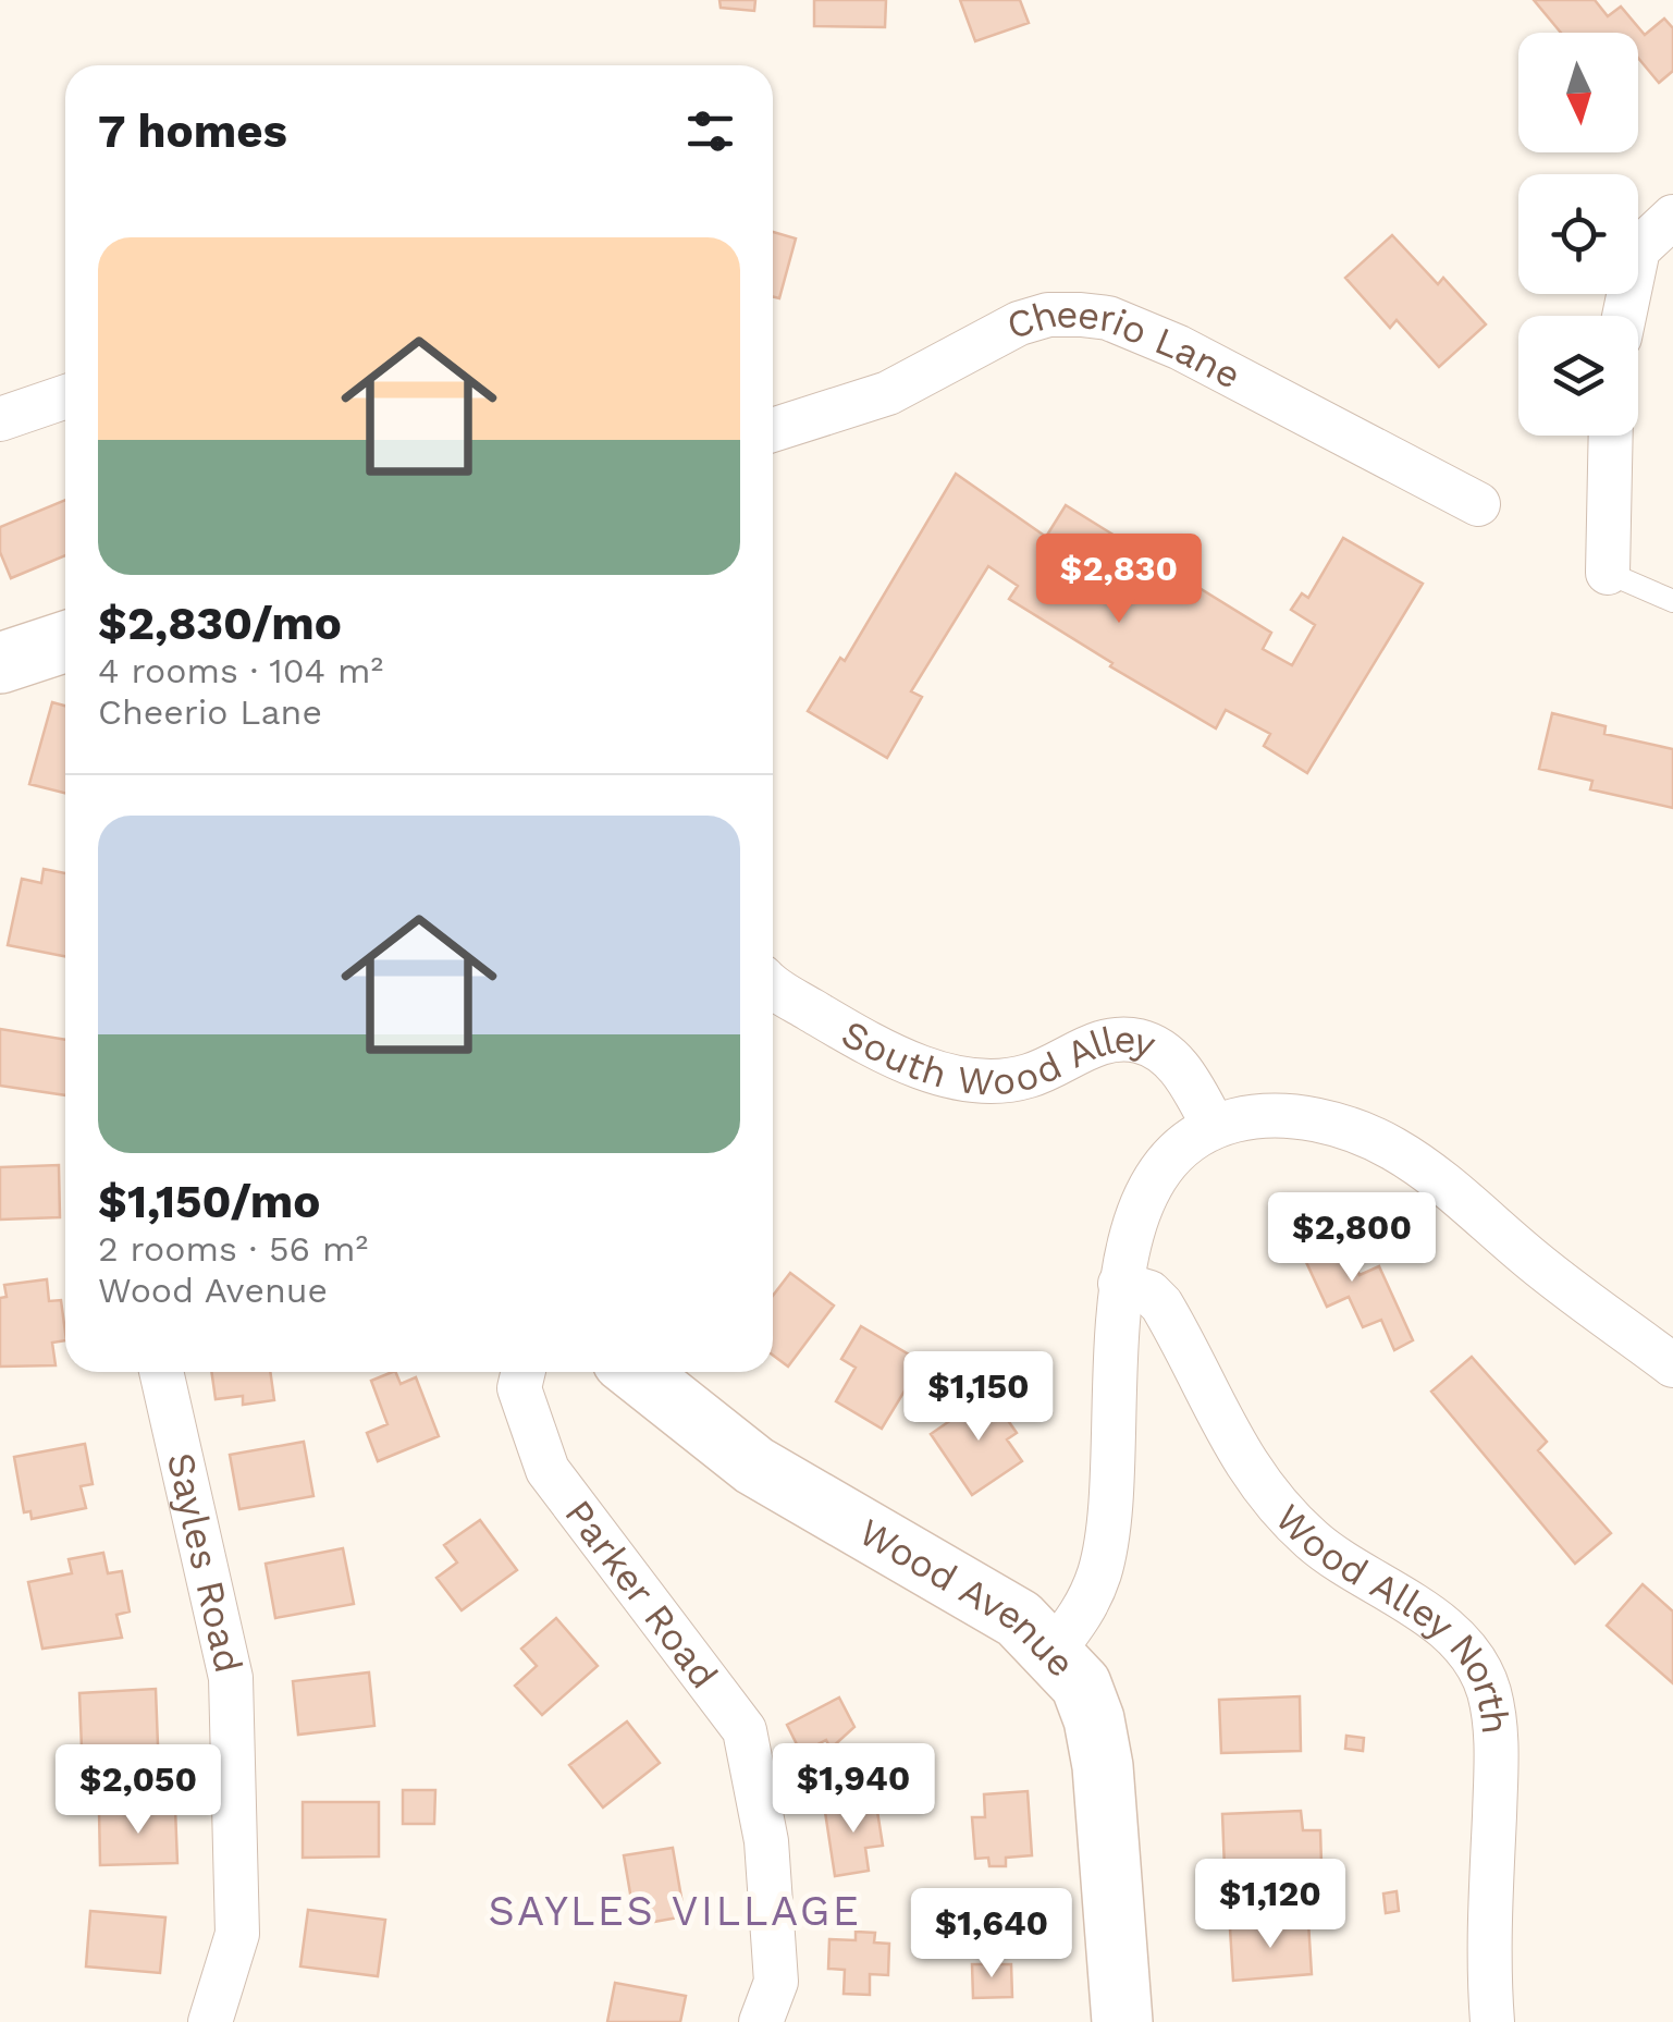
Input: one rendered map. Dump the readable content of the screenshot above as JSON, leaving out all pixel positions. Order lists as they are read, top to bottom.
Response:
{
  "streets": {
    "street": [
      "Cheerio Lane",
      "South Wood Alley",
      "Sayles Road",
      "Parker Road",
      "Wood Avenue",
      "Wood Alley North"
    ]
  },
  "districts": ["SAYLES VILLAGE"],
  "north": "bottom",
  "page": {
    "heading": "7 homes",
    "list": [
      {
        "name": "$2,830/mo",
        "note": "4 rooms · 104 m² · Cheerio Lane"
      },
      {
        "name": "$1,150/mo",
        "note": "2 rooms · 56 m² · Wood Avenue"
      }
    ],
    "price": [
      "$2,830",
      "$2,800",
      "$1,150",
      "$1,940",
      "$2,050",
      "$1,120",
      "$1,640"
    ]
  }
}
